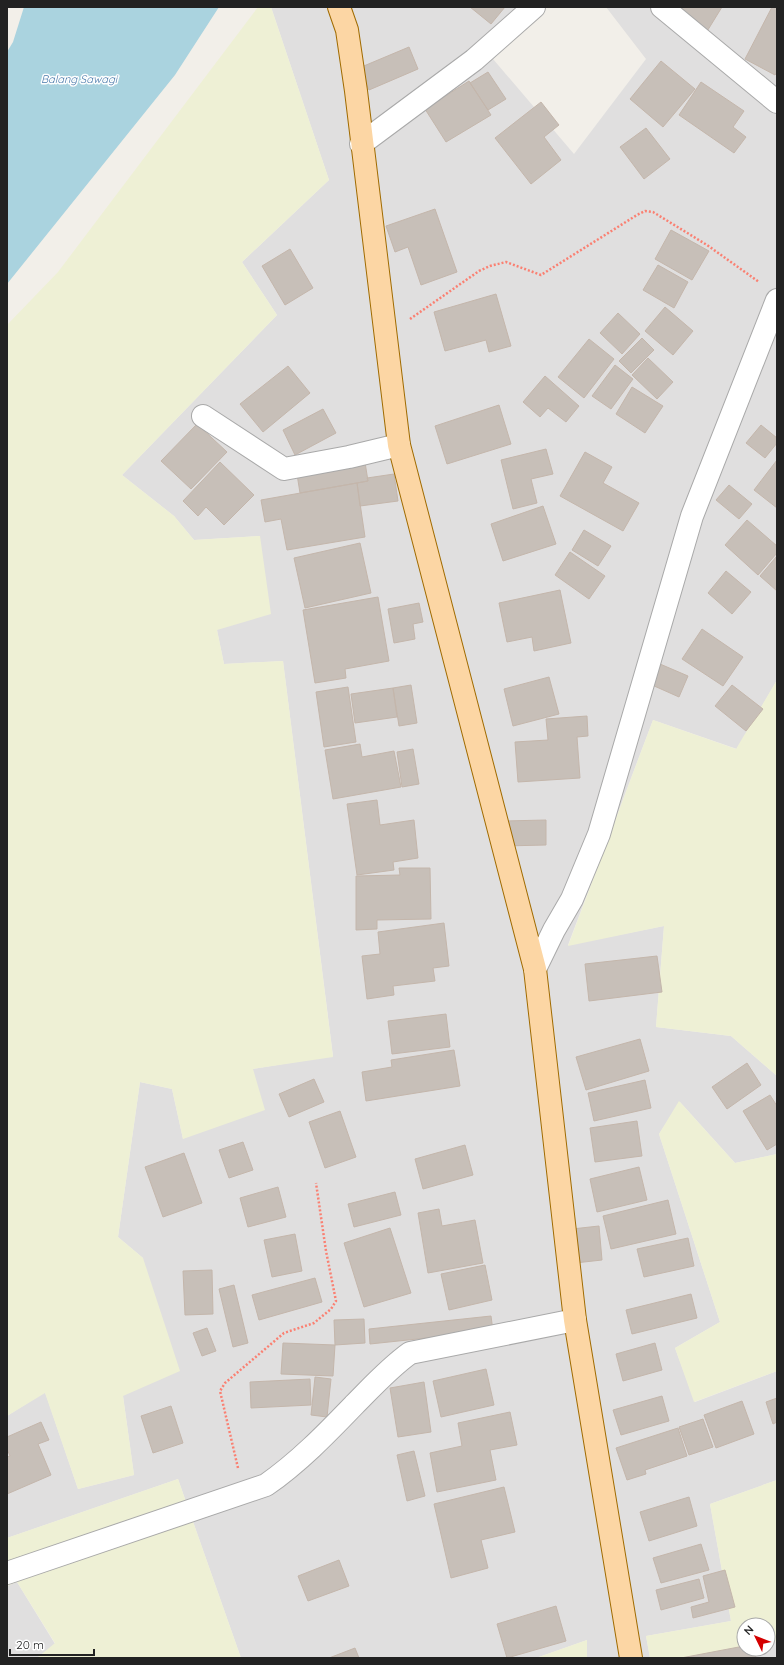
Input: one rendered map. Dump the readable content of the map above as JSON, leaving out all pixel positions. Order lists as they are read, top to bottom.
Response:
{
  "water": ["Balang Sawagi"],
  "scale_bar": "20 m",
  "north": "top left"
}
